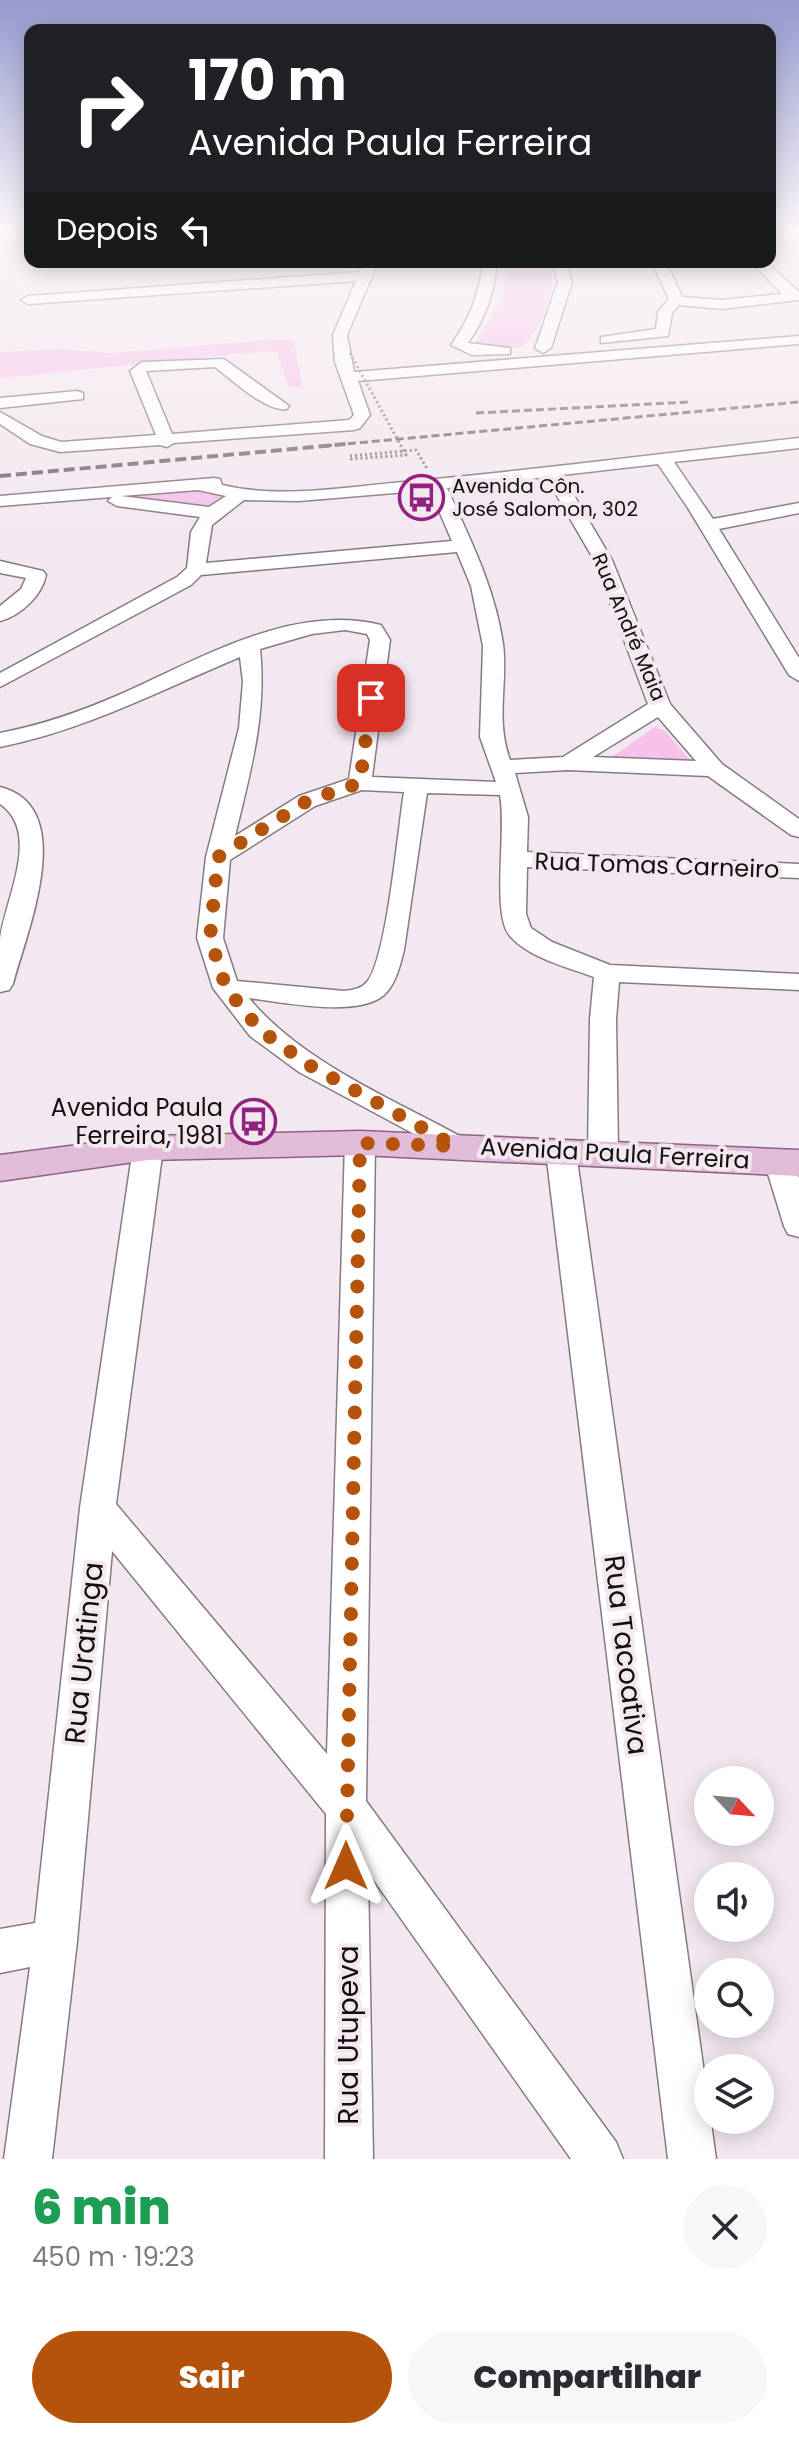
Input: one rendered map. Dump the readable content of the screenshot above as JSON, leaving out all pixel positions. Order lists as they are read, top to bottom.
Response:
{
  "streets": {
    "main road": ["Avenida Paula Ferreira"],
    "street": [
      "Rua André Maia",
      "Rua Tomas Carneiro",
      "Rua Uratinga",
      "Rua Tacoativa",
      "Rua Utupeva"
    ]
  },
  "crossings": [
    ["Avenida Paula Ferreira", "Rua Uratinga"],
    ["Avenida Paula Ferreira", "Rua Tacoativa"],
    ["Avenida Paula Ferreira", "Rua Utupeva"]
  ],
  "places": {
    "bus stop": ["Avenida Côn. José Salomon, 302", "Avenida Paula Ferreira, 1981"]
  },
  "north": "bottom right",
  "page": {
    "turn": ["170 m", "Avenida Paula Ferreira"],
    "then": "Depois",
    "heading": ["6 min", "450 m · 19:23"],
    "buttons": ["Sair", "Compartilhar"]
  }
}
